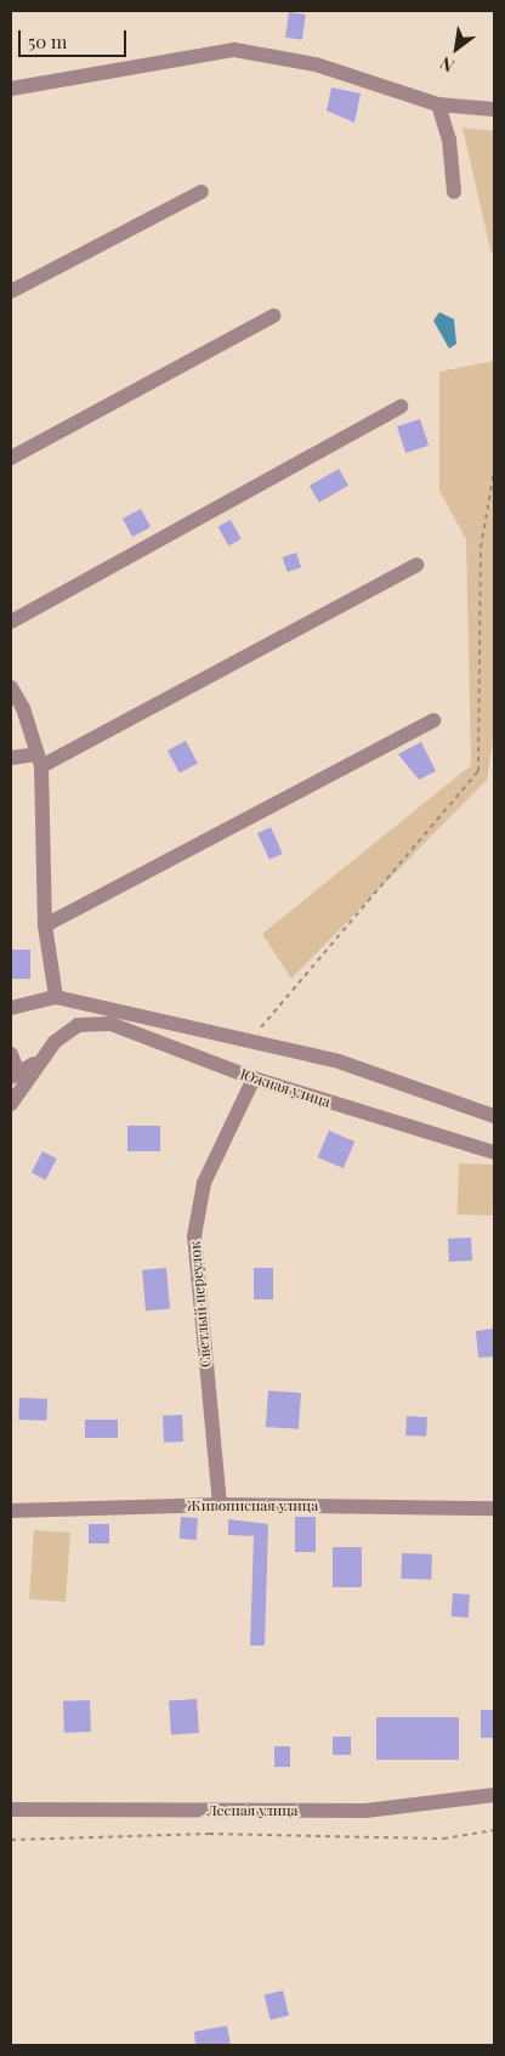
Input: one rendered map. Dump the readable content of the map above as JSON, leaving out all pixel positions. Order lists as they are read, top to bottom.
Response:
{
  "streets": {
    "street": [
      "Южная улица",
      "Светлый переулок",
      "Живописная улица",
      "Лесная улица"
    ]
  },
  "crossings": [
    ["Южная улица", "Светлый переулок"],
    ["Светлый переулок", "Живописная улица"]
  ],
  "scale_bar": "50 m",
  "north": "bottom left"
}
